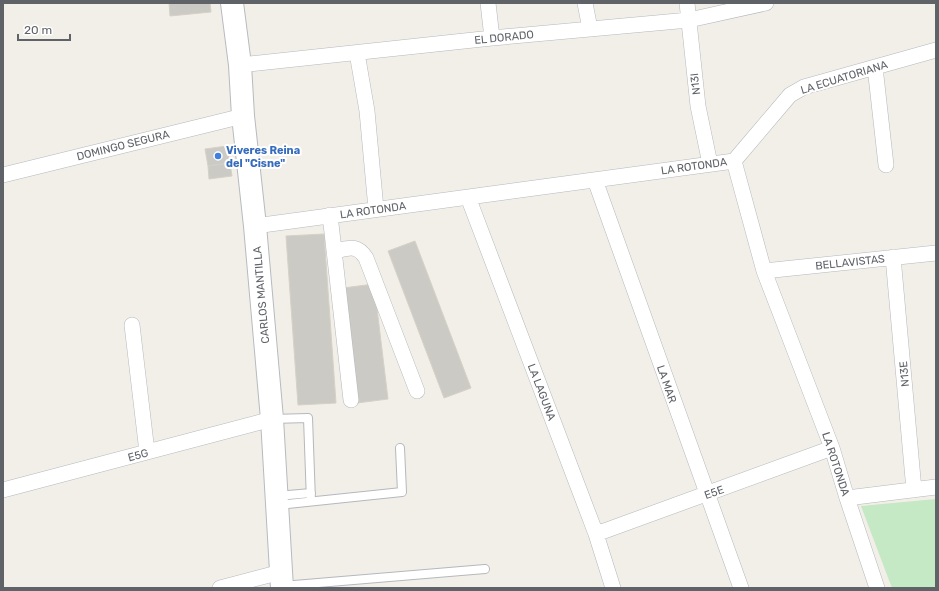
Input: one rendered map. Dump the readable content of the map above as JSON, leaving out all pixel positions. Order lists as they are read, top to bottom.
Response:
{
  "streets": {
    "street": [
      "EL DORADO",
      "LA ECUATORIANA",
      "N13I",
      "DOMINGO SEGURA",
      "LA ROTONDA",
      "BELLAVISTAS",
      "CARLOS MANTILLA",
      "N13E",
      "LA MAR",
      "LA LAGUNA",
      "E5G",
      "E5E"
    ]
  },
  "crossings": [
    ["EL DORADO", "N13I"],
    ["EL DORADO", "CARLOS MANTILLA"],
    ["LA ECUATORIANA", "LA ROTONDA"],
    ["N13I", "LA ROTONDA"],
    ["DOMINGO SEGURA", "CARLOS MANTILLA"],
    ["LA ROTONDA", "BELLAVISTAS"],
    ["LA ROTONDA", "CARLOS MANTILLA"],
    ["LA ROTONDA", "LA MAR"],
    ["LA ROTONDA", "LA LAGUNA"],
    ["LA ROTONDA", "E5E"],
    ["BELLAVISTAS", "N13E"],
    ["CARLOS MANTILLA", "E5G"],
    ["LA MAR", "E5E"],
    ["LA LAGUNA", "E5E"]
  ],
  "places": ["Viveres Reina del \"Cisne\""],
  "scale_bar": "20 m"
}
